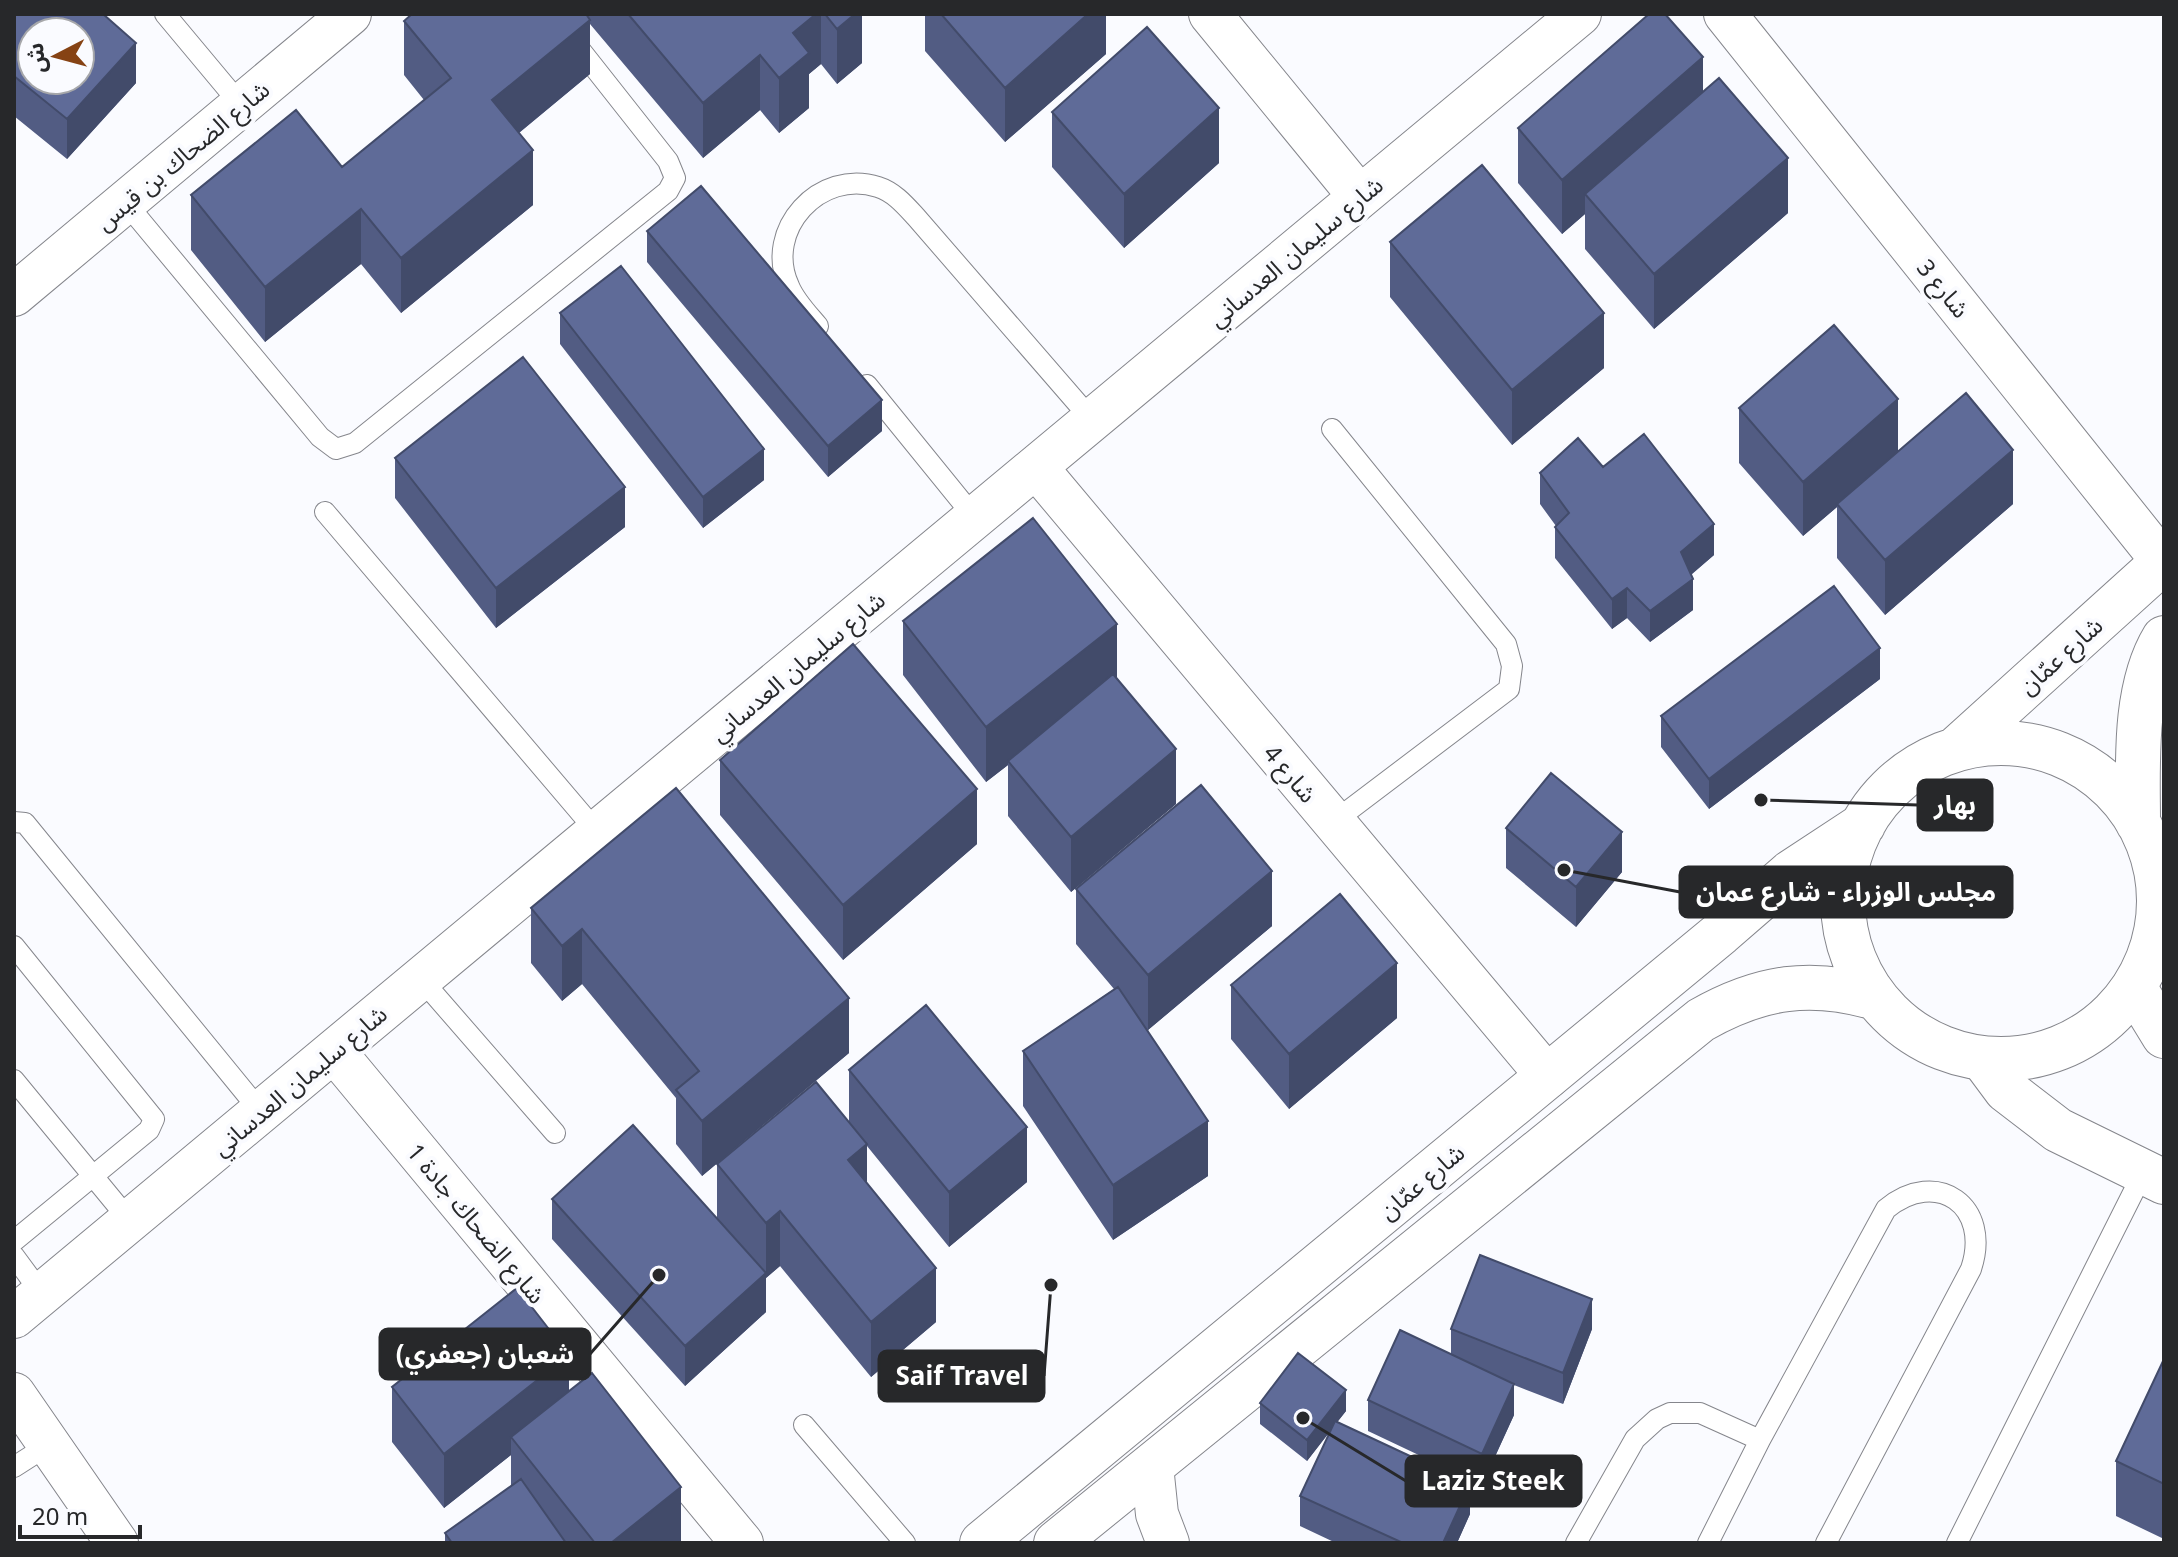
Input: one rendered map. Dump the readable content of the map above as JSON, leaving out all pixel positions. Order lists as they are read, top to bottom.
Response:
{
  "streets": {
    "main road": ["شارع عمّان"],
    "street": [
      "شارع الضحاك بن قيس",
      "شارع سليمان العدساني",
      "شارع 3",
      "شارع 4",
      "شارع الضحاك جادة 1"
    ]
  },
  "crossings": [
    ["شارع سليمان العدساني", "شارع 4"],
    ["شارع سليمان العدساني", "شارع الضحاك جادة 1"],
    ["شارع 3", "شارع عمّان"],
    ["شارع عمّان", "شارع 4"]
  ],
  "places": [
    "بهار",
    "مجلس الوزراء - شارع عمان",
    "شعبان (جعفري)",
    "Saif Travel",
    "Laziz Steek"
  ],
  "scale_bar": "20 m",
  "north": "left"
}
